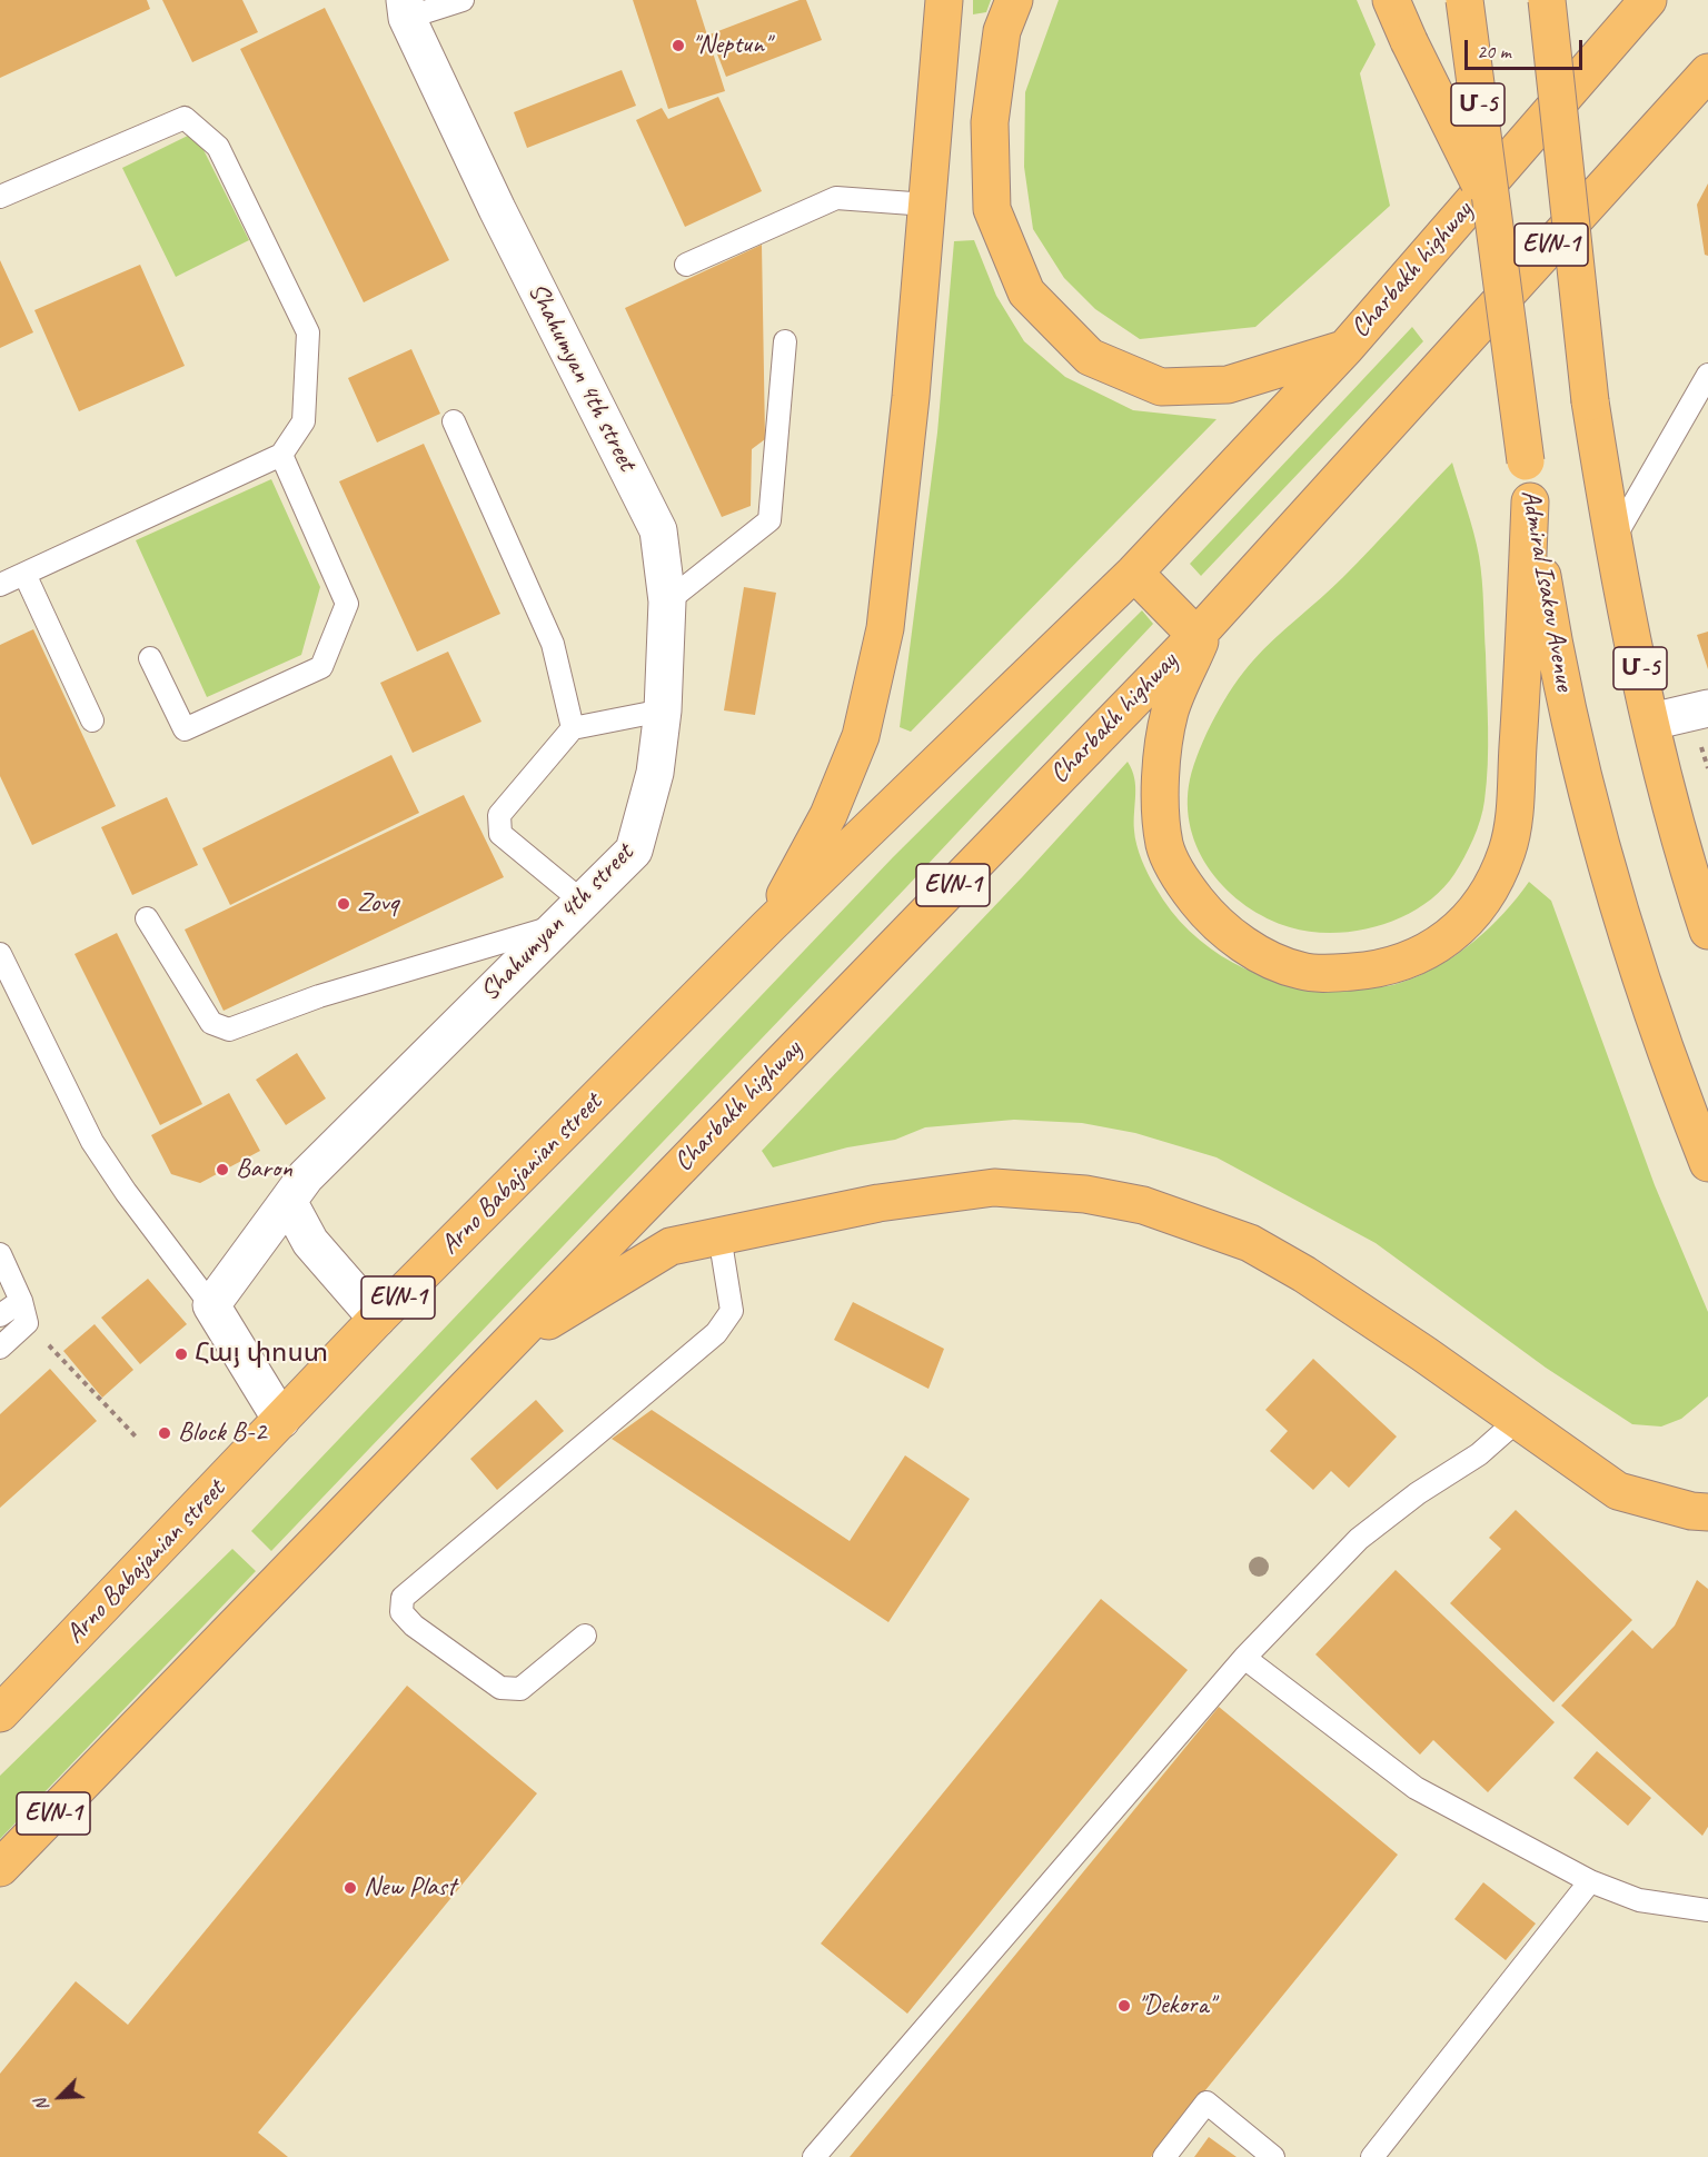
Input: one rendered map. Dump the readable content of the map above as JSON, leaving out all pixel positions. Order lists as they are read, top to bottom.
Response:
{
  "streets": {
    "highway": [
      "Մ-5",
      "EVN-1",
      "Charbakh highway",
      "Admiral Isakov Avenue",
      "Arno Babajanian street"
    ],
    "street": ["Shahumyan 4th street"]
  },
  "crossings": [
    ["EVN-1", "Charbakh highway"],
    ["Charbakh highway", "Arno Babajanian street"]
  ],
  "places": [
    "\"Neptun\"",
    "Zovq",
    "Baron",
    "Հայ փոստ",
    "Block B-2",
    "New Plast",
    "\"Dekora\""
  ],
  "scale_bar": "20 m",
  "north": "bottom left"
}
